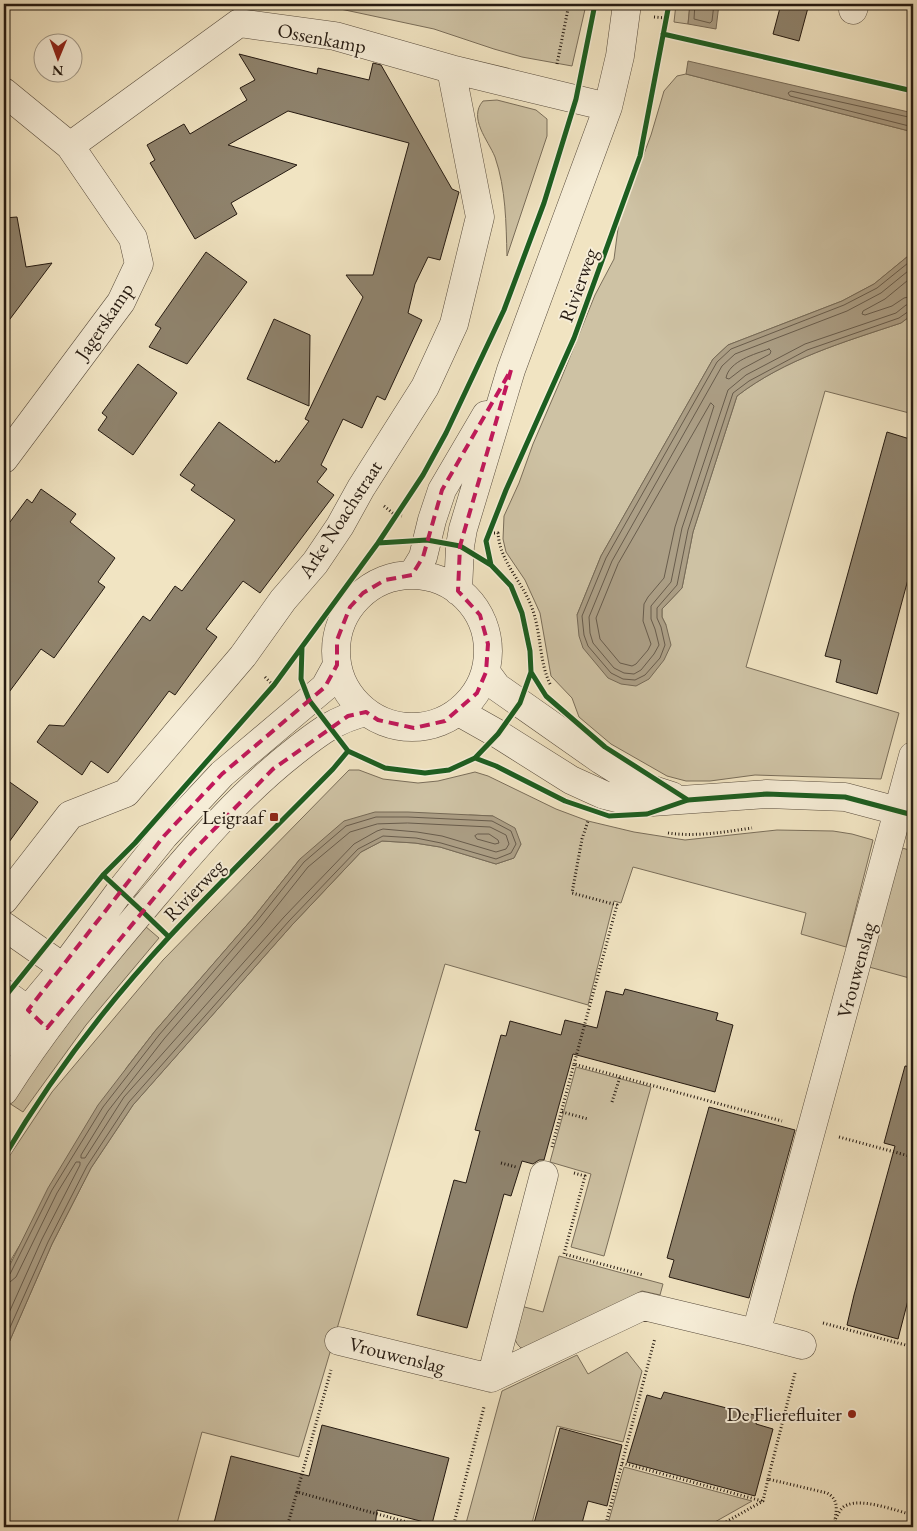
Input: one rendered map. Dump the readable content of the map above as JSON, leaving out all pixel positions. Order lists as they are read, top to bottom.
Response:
{
  "streets": {
    "street": [
      "Ossenkamp",
      "Rivierweg",
      "Jagerskamp",
      "Arke Noachstraat",
      "Vrouwenslag"
    ]
  },
  "crossings": [
    ["Ossenkamp", "Rivierweg"],
    ["Ossenkamp", "Jagerskamp"],
    ["Ossenkamp", "Arke Noachstraat"]
  ],
  "places": {
    "transit": ["Leigraaf"],
    "other": ["De Flierefluiter"]
  },
  "north": "bottom"
}
